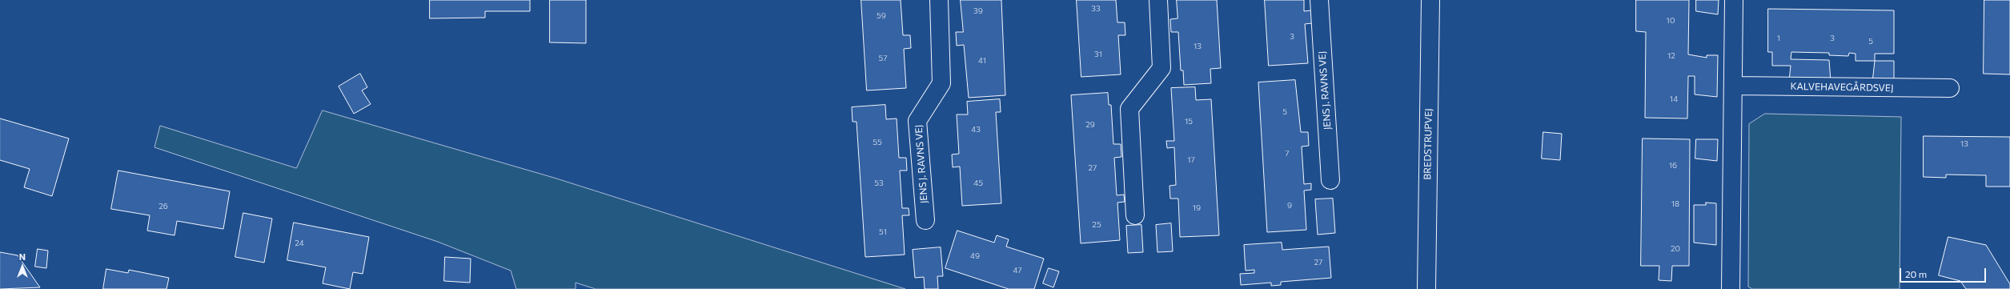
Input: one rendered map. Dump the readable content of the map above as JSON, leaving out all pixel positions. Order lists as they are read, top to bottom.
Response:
{
  "streets": {
    "street": ["KALVEHAVEGÅRDSVEJ", "JENS J. RAVNS VEJ", "BREDSTRUPVEJ"]
  },
  "house_numbers": [
    "33",
    "39",
    "59",
    "10",
    "3",
    "1",
    "3",
    "5",
    "13",
    "31",
    "12",
    "57",
    "41",
    "14",
    "5",
    "15",
    "29",
    "43",
    "55",
    "13",
    "7",
    "17",
    "16",
    "27",
    "53",
    "45",
    "18",
    "9",
    "26",
    "19",
    "25",
    "51",
    "24",
    "20",
    "49",
    "27",
    "47"
  ],
  "scale_bar": "20 m",
  "north": "top"
}
